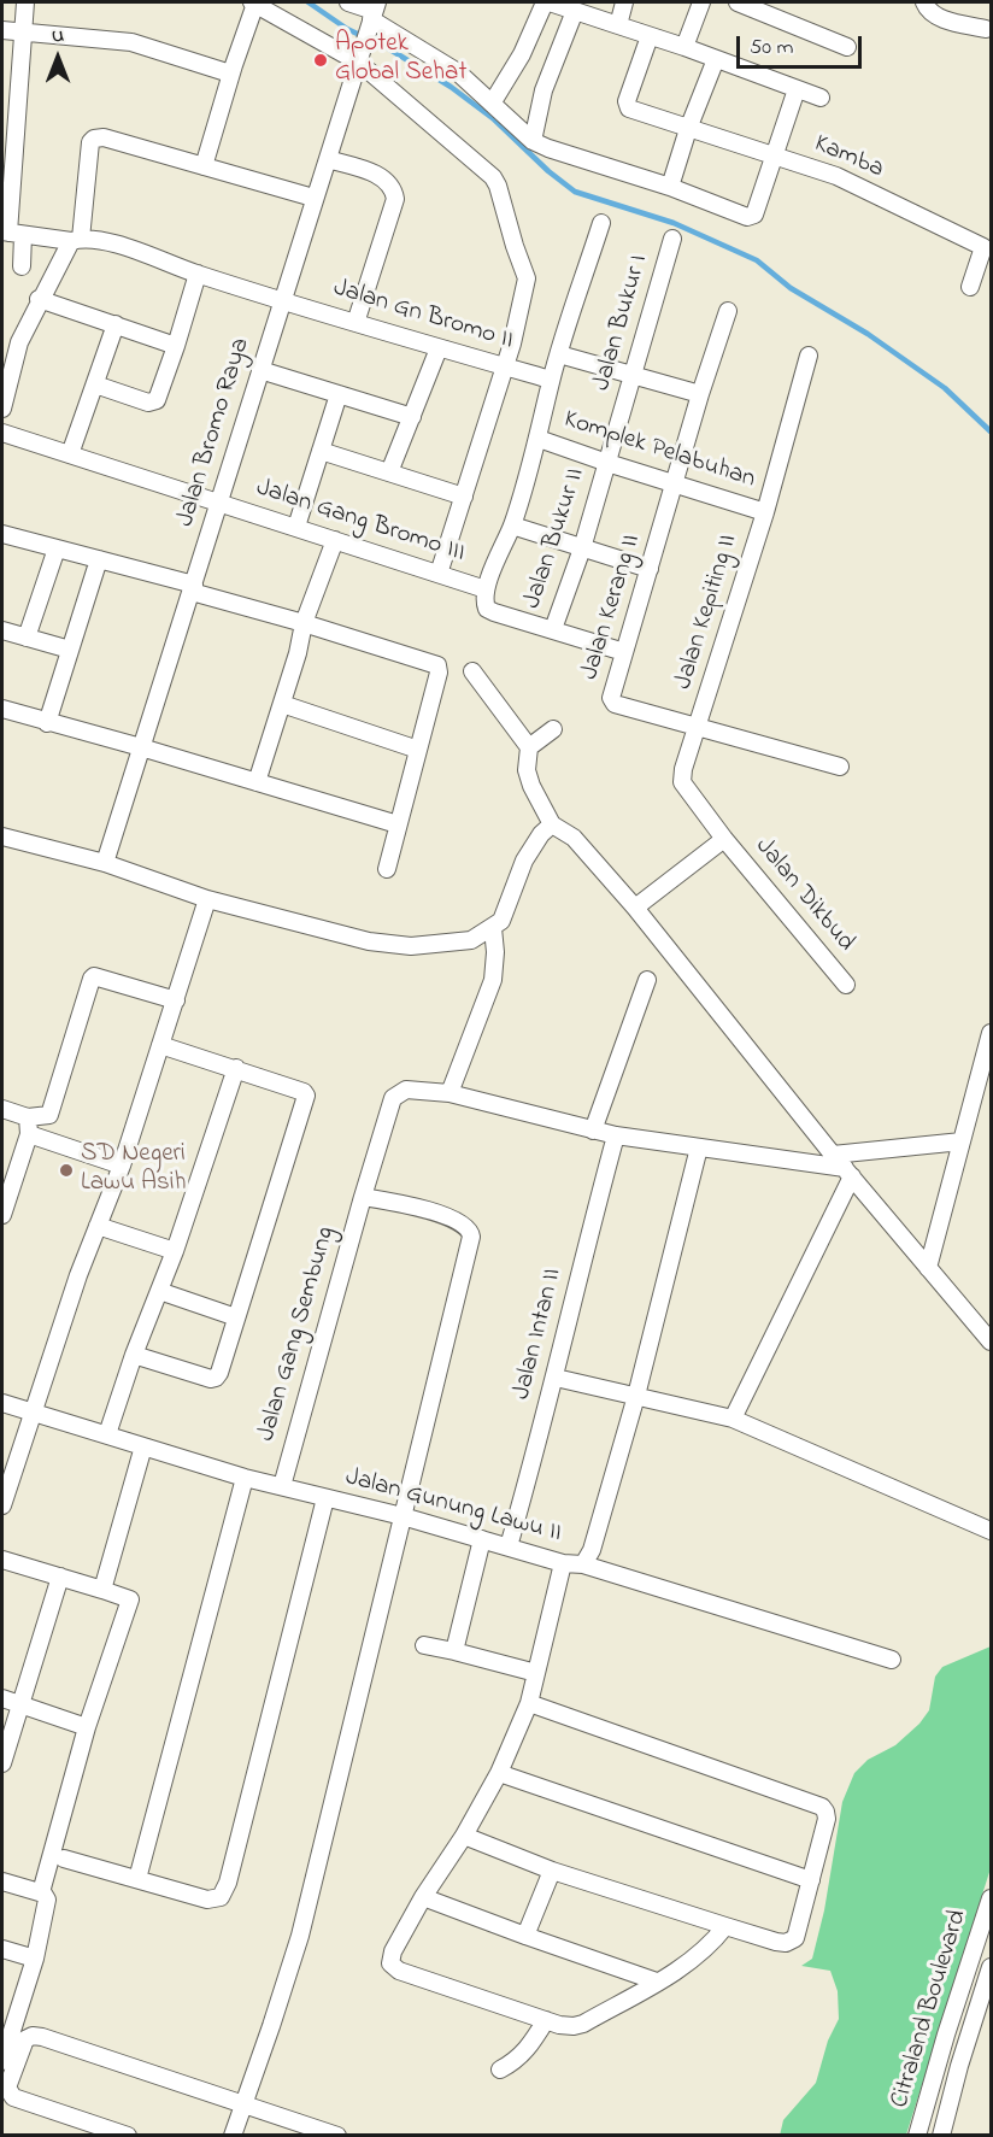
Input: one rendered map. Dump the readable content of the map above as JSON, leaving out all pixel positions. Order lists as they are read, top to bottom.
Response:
{
  "streets": {
    "street": [
      "Kamba",
      "Jalan Gn Bromo II",
      "Jalan Bukur I",
      "Jalan Bromo Raya",
      "Komplek Pelabuhan",
      "Jalan Gang Bromo III",
      "Jalan Bukur II",
      "Jalan Kerang II",
      "Jalan Kepiting II",
      "Jalan Dikbud",
      "Jalan Gang Sembung",
      "Jalan Intan II",
      "Jalan Gunung Lawu II",
      "Citraland Boulevard"
    ]
  },
  "crossings": [
    ["Jalan Gn Bromo II", "Jalan Bromo Raya"],
    ["Jalan Bukur I", "Komplek Pelabuhan"],
    ["Jalan Bukur I", "Jalan Bukur II"],
    ["Jalan Bromo Raya", "Jalan Gang Bromo III"],
    ["Komplek Pelabuhan", "Jalan Bukur II"],
    ["Komplek Pelabuhan", "Jalan Kerang II"],
    ["Komplek Pelabuhan", "Jalan Kepiting II"],
    ["Jalan Kerang II", "Jalan Kepiting II"],
    ["Jalan Kerang II", "Jalan Dikbud"],
    ["Jalan Kepiting II", "Jalan Dikbud"],
    ["Jalan Gang Sembung", "Jalan Intan II"],
    ["Jalan Gang Sembung", "Jalan Gunung Lawu II"],
    ["Jalan Intan II", "Jalan Gunung Lawu II"]
  ],
  "places": ["Apotek Global Sehat", "SD Negeri Lawu Asih"],
  "scale_bar": "50 m",
  "north": "top"
}
